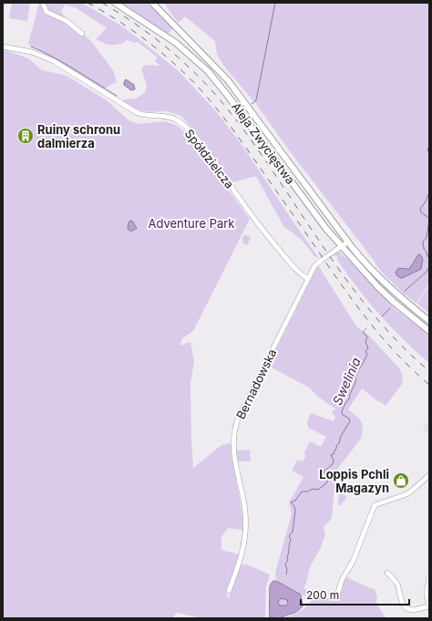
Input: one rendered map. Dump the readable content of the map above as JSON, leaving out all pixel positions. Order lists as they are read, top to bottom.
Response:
{
  "streets": {
    "main road": ["Aleja Zwycięstwa"],
    "street": ["Spółdzielcza", "Bernadowska"]
  },
  "crossings": [
    ["Aleja Zwycięstwa", "Bernadowska"],
    ["Spółdzielcza", "Bernadowska"]
  ],
  "water": ["Swelinia"],
  "parks": ["Adventure Park"],
  "places": {
    "building": ["Ruiny schronu dalmierza"],
    "shop": ["Loppis Pchli Magazyn"]
  },
  "scale_bar": "200 m"
}
